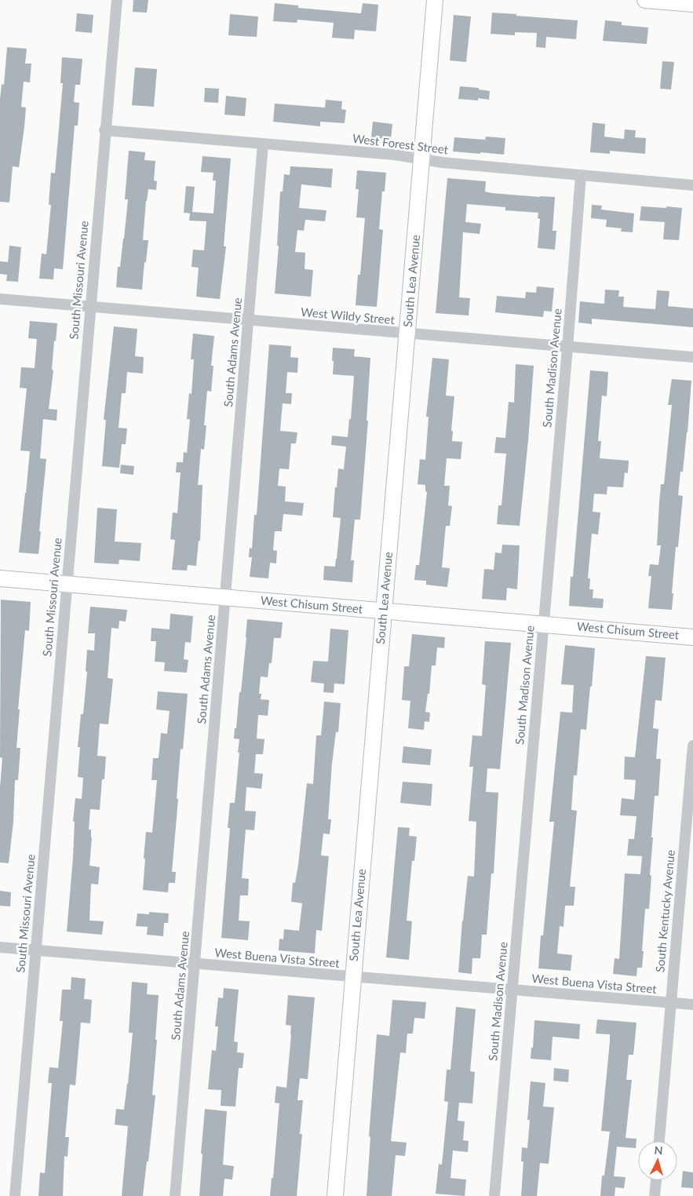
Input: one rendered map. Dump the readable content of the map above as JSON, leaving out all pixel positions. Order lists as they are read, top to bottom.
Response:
{
  "streets": {
    "street": [
      "West Forest Street",
      "South Missouri Avenue",
      "South Lea Avenue",
      "West Wildy Street",
      "South Adams Avenue",
      "South Madison Avenue",
      "West Chisum Street",
      "South Kentucky Avenue",
      "West Buena Vista Street"
    ]
  },
  "crossings": [
    ["West Forest Street", "South Missouri Avenue"],
    ["West Forest Street", "South Lea Avenue"],
    ["West Forest Street", "South Adams Avenue"],
    ["West Forest Street", "South Madison Avenue"],
    ["South Missouri Avenue", "West Wildy Street"],
    ["South Missouri Avenue", "West Chisum Street"],
    ["South Missouri Avenue", "West Buena Vista Street"],
    ["South Lea Avenue", "West Wildy Street"],
    ["South Lea Avenue", "West Chisum Street"],
    ["South Lea Avenue", "West Buena Vista Street"],
    ["West Wildy Street", "South Adams Avenue"],
    ["West Wildy Street", "South Madison Avenue"],
    ["South Adams Avenue", "West Chisum Street"],
    ["South Adams Avenue", "West Buena Vista Street"],
    ["South Madison Avenue", "West Chisum Street"],
    ["South Madison Avenue", "West Buena Vista Street"],
    ["South Kentucky Avenue", "West Buena Vista Street"]
  ],
  "north": "top"
}
